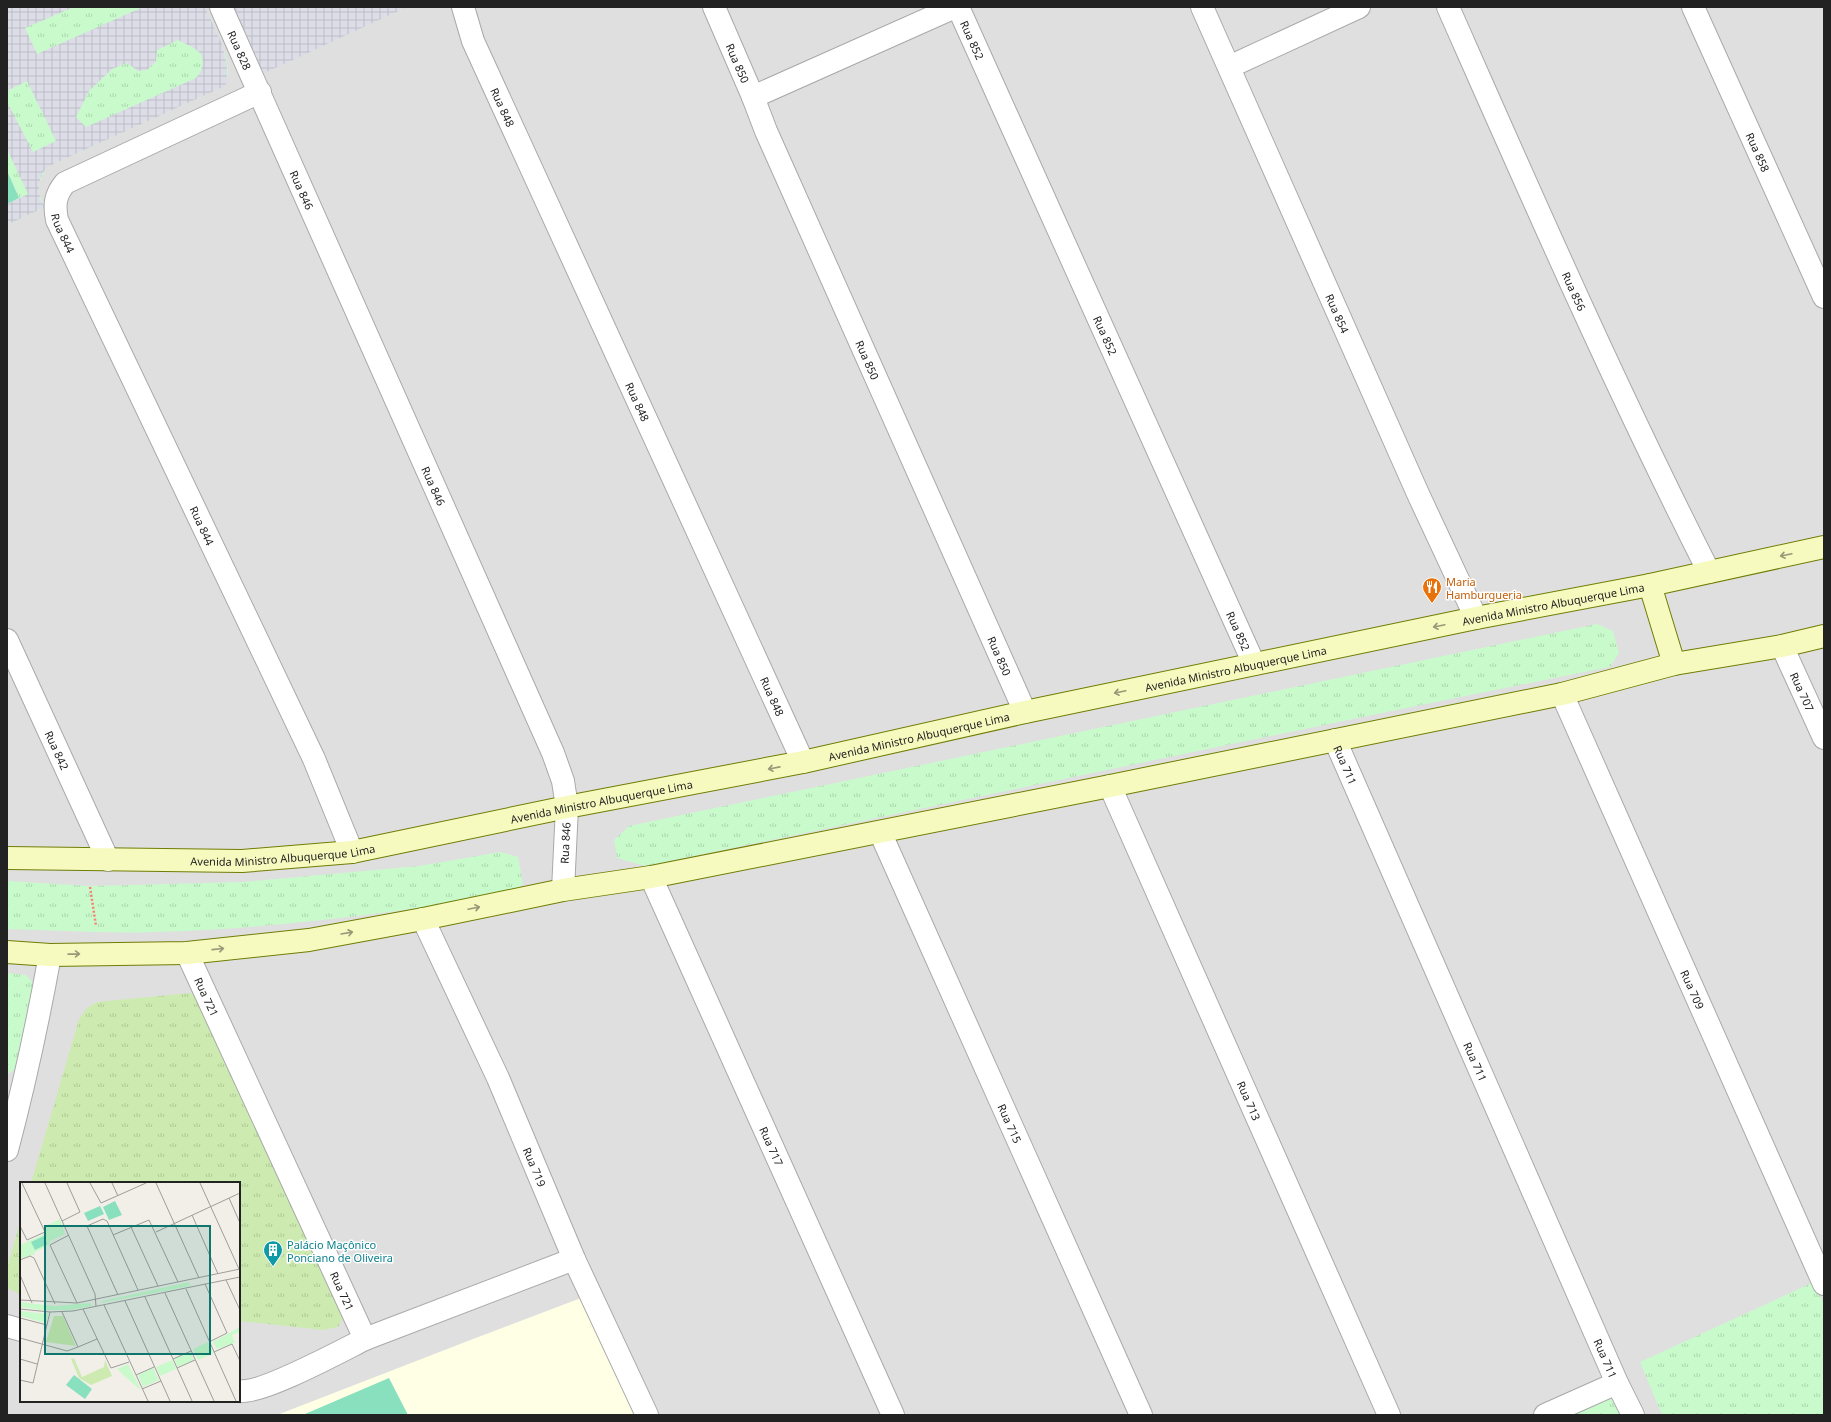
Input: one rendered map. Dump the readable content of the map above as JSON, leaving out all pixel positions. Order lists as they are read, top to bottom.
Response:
{
  "streets": {
    "street": [
      "Rua 852",
      "Rua 828",
      "Rua 850",
      "Rua 848",
      "Rua 858",
      "Rua 846",
      "Rua 844",
      "Rua 856",
      "Rua 854",
      "Avenida Ministro Albuquerque Lima",
      "Rua 707",
      "Rua 842",
      "Rua 711",
      "Rua 709",
      "Rua 721",
      "Rua 713",
      "Rua 715",
      "Rua 717",
      "Rua 719"
    ]
  },
  "crossings": [
    ["Rua 852", "Avenida Ministro Albuquerque Lima"],
    ["Rua 828", "Rua 846"],
    ["Rua 828", "Rua 844"],
    ["Rua 850", "Avenida Ministro Albuquerque Lima"],
    ["Rua 848", "Avenida Ministro Albuquerque Lima"],
    ["Rua 846", "Rua 844"],
    ["Rua 846", "Avenida Ministro Albuquerque Lima"],
    ["Rua 844", "Avenida Ministro Albuquerque Lima"],
    ["Rua 856", "Avenida Ministro Albuquerque Lima"],
    ["Rua 854", "Avenida Ministro Albuquerque Lima"],
    ["Avenida Ministro Albuquerque Lima", "Rua 842"]
  ],
  "places": {
    "restaurant": ["Maria Hamburgueria"],
    "building": ["Palácio Maçônico Ponciano de Oliveira"]
  }
}
